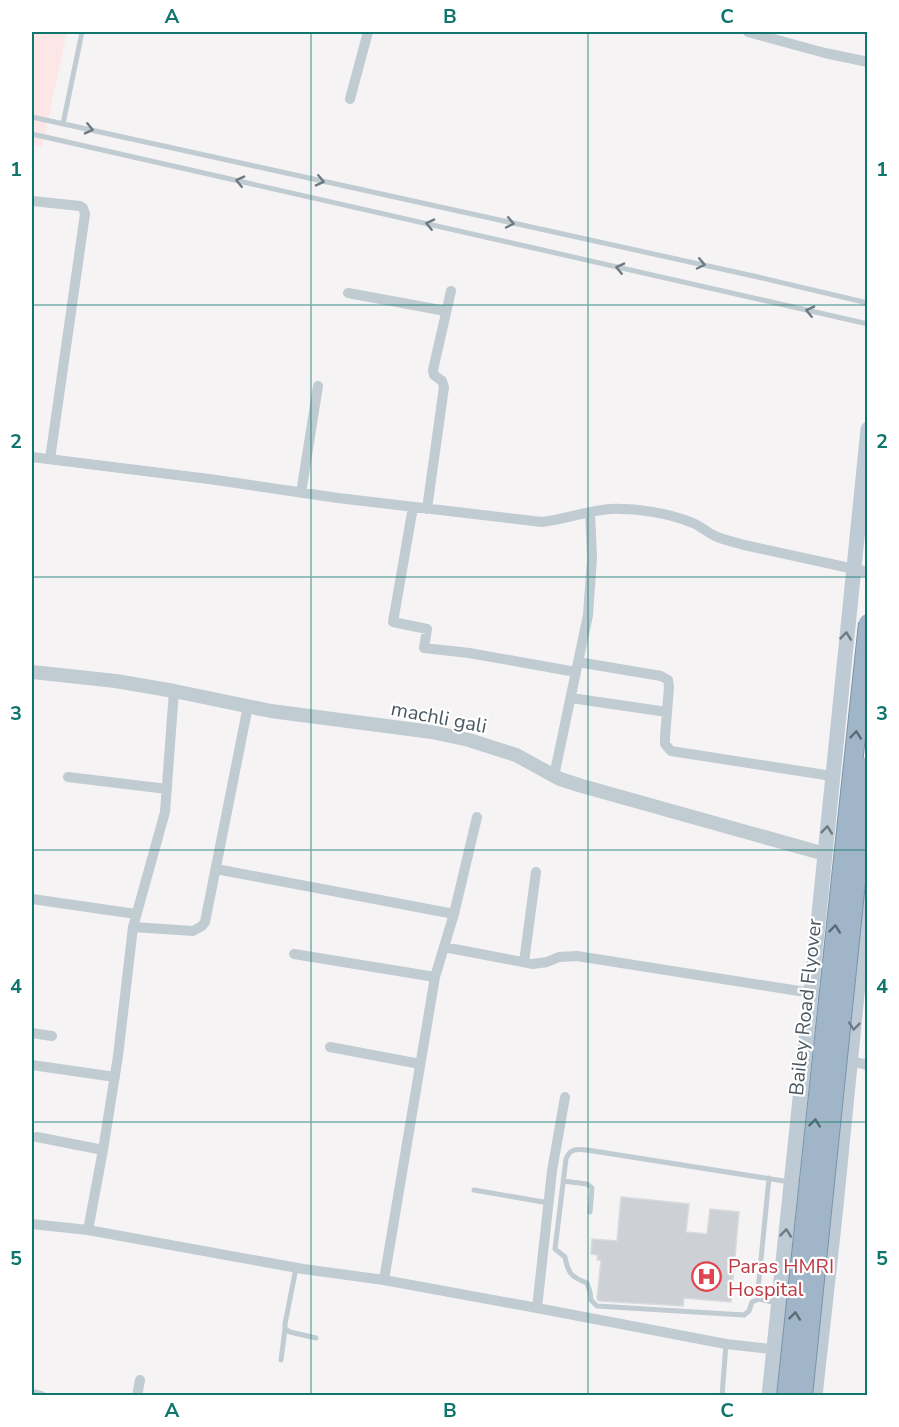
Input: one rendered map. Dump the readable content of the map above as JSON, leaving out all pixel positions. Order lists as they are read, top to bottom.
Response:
{
  "streets": {
    "highway": ["Bailey Road Flyover"],
    "street": ["machli gali"]
  },
  "places": {
    "hospital": ["Paras HMRI Hospital"]
  },
  "grid": {
    "columns": ["A", "B", "C"],
    "rows": [
      "1",
      "2",
      "3",
      "4",
      "5"
    ]
  }
}
